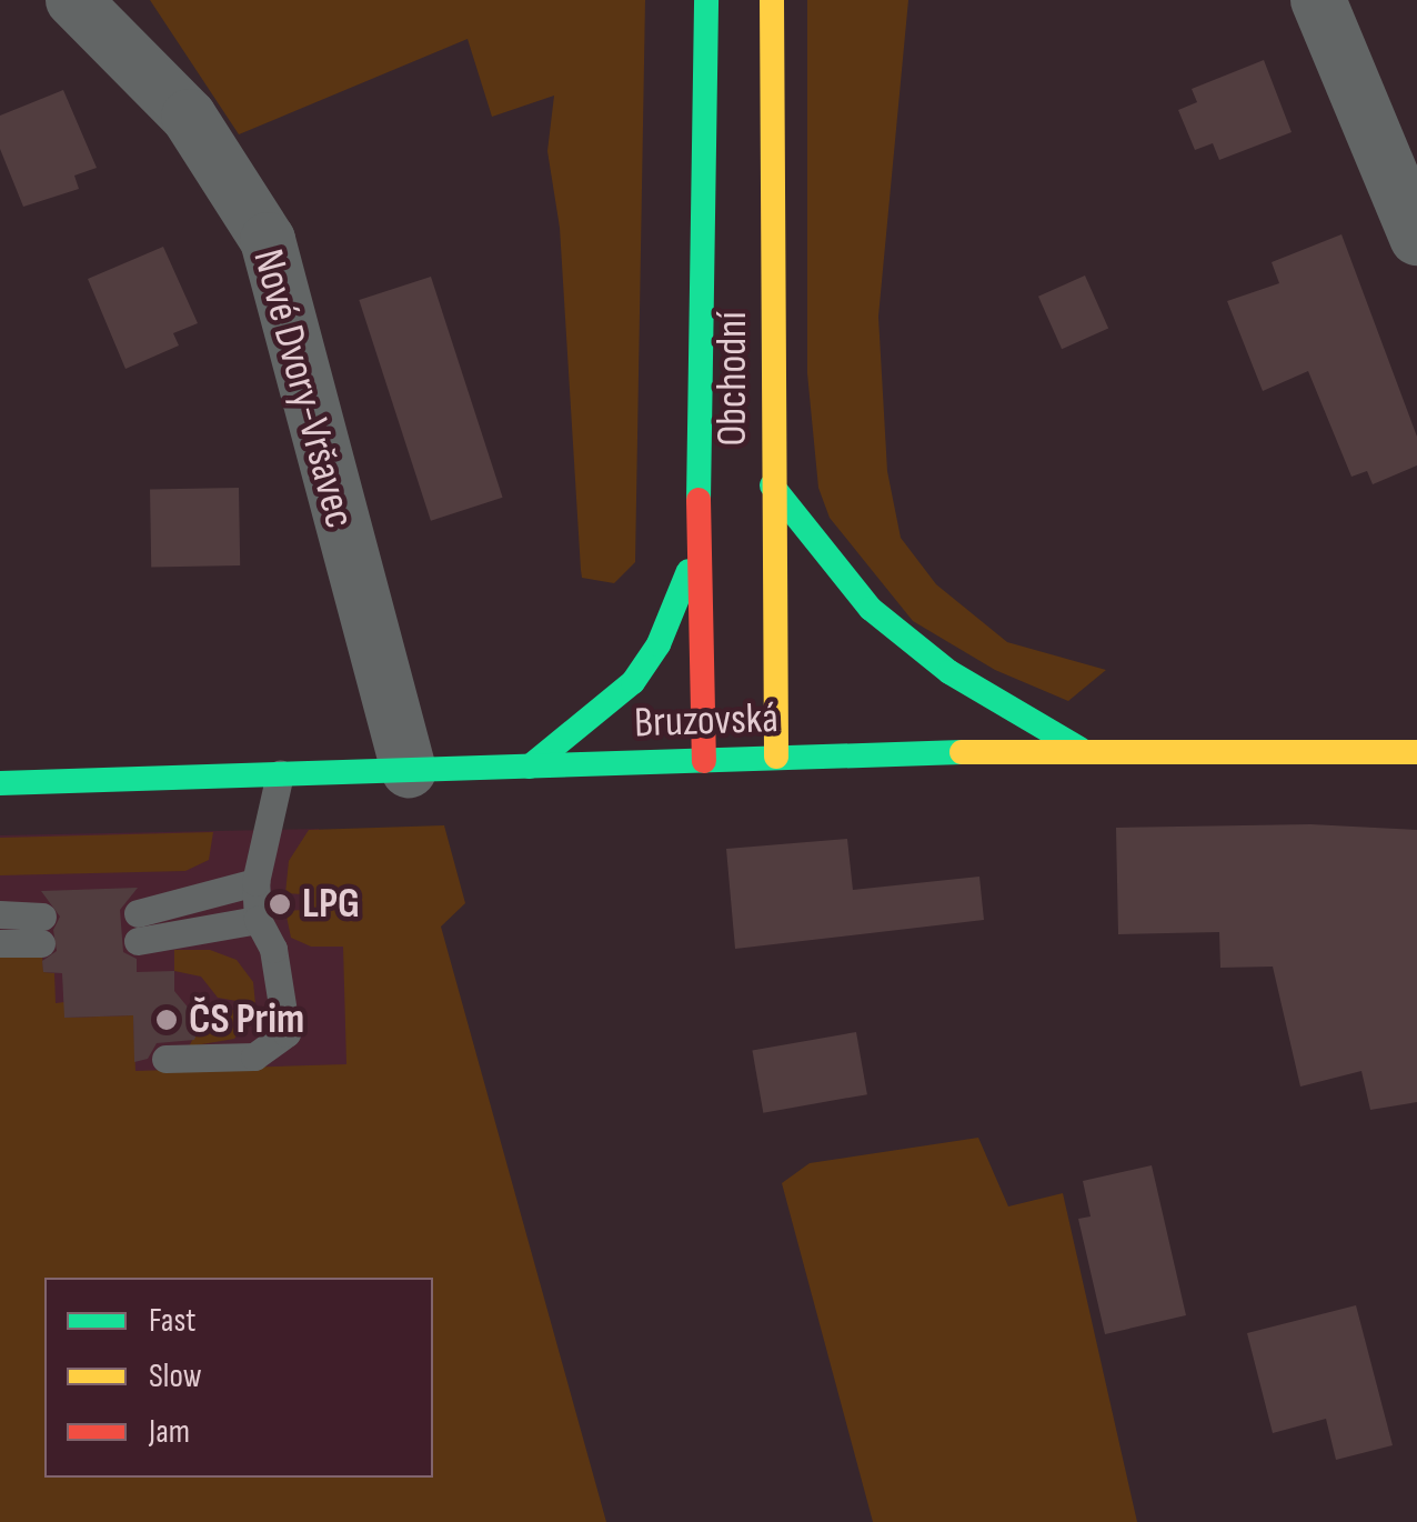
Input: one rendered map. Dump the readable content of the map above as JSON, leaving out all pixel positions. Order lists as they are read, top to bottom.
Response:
{
  "streets": {
    "main road": ["Obchodní", "Bruzovská"],
    "street": ["Nové Dvory-Vršavec"]
  },
  "crossings": [
    ["Obchodní", "Bruzovská"],
    ["Nové Dvory-Vršavec", "Bruzovská"]
  ],
  "places": ["LPG", "ČS Prim"],
  "legend": ["Fast", "Slow", "Jam"]
}
